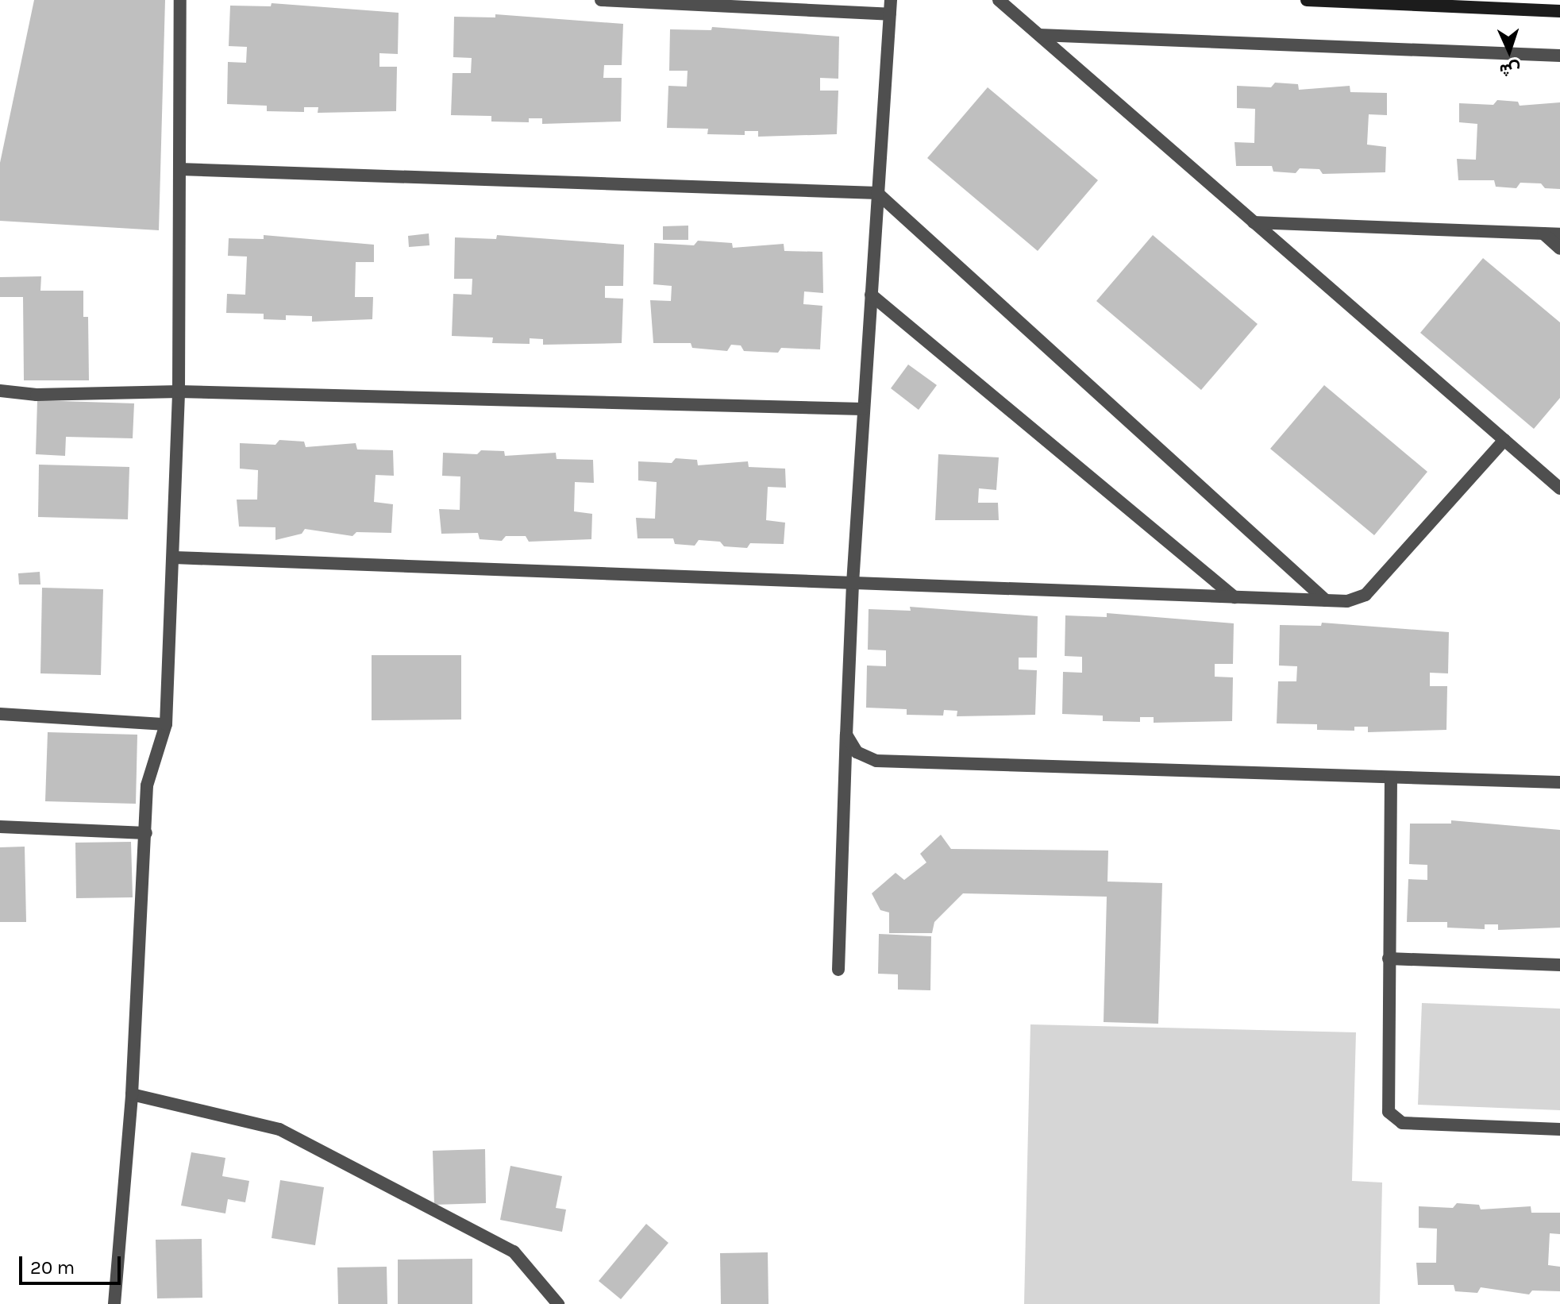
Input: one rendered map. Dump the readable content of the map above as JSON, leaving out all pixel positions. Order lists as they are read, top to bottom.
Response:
{
  "scale_bar": "20 m",
  "north": "bottom"
}
